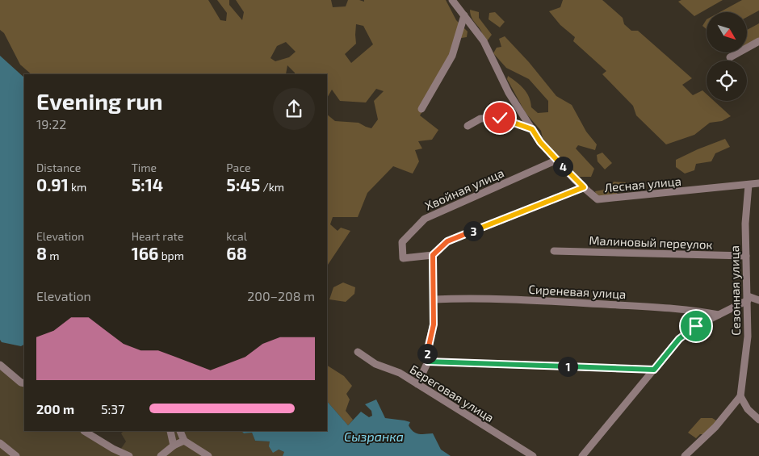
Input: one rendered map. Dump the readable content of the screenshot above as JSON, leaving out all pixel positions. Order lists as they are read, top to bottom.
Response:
{
  "streets": {
    "street": [
      "Лесная улица",
      "Хвойная улица",
      "Малиновый переулок",
      "Сезонная улица",
      "Сиреневая улица",
      "Береговая улица"
    ]
  },
  "crossings": [
    ["Лесная улица", "Хвойная улица"],
    ["Лесная улица", "Сезонная улица"],
    ["Малиновый переулок", "Сезонная улица"]
  ],
  "water": ["Сызранка"],
  "north": "bottom right",
  "page": {
    "heading": ["Evening run", "19:22"],
    "stats": [
      ["Distance", "0.91 km"],
      ["Time", "5:14"],
      ["Pace", "5:45 /km"],
      ["Elevation", "8 m"],
      ["Heart rate", "166 bpm"],
      ["kcal", "68"]
    ],
    "pins": [
      "4",
      "3",
      "2",
      "1"
    ],
    "chart": ["Elevation", "200–208 m"],
    "list": [
      {
        "name": "200 m",
        "note": "5:37"
      }
    ]
  }
}
